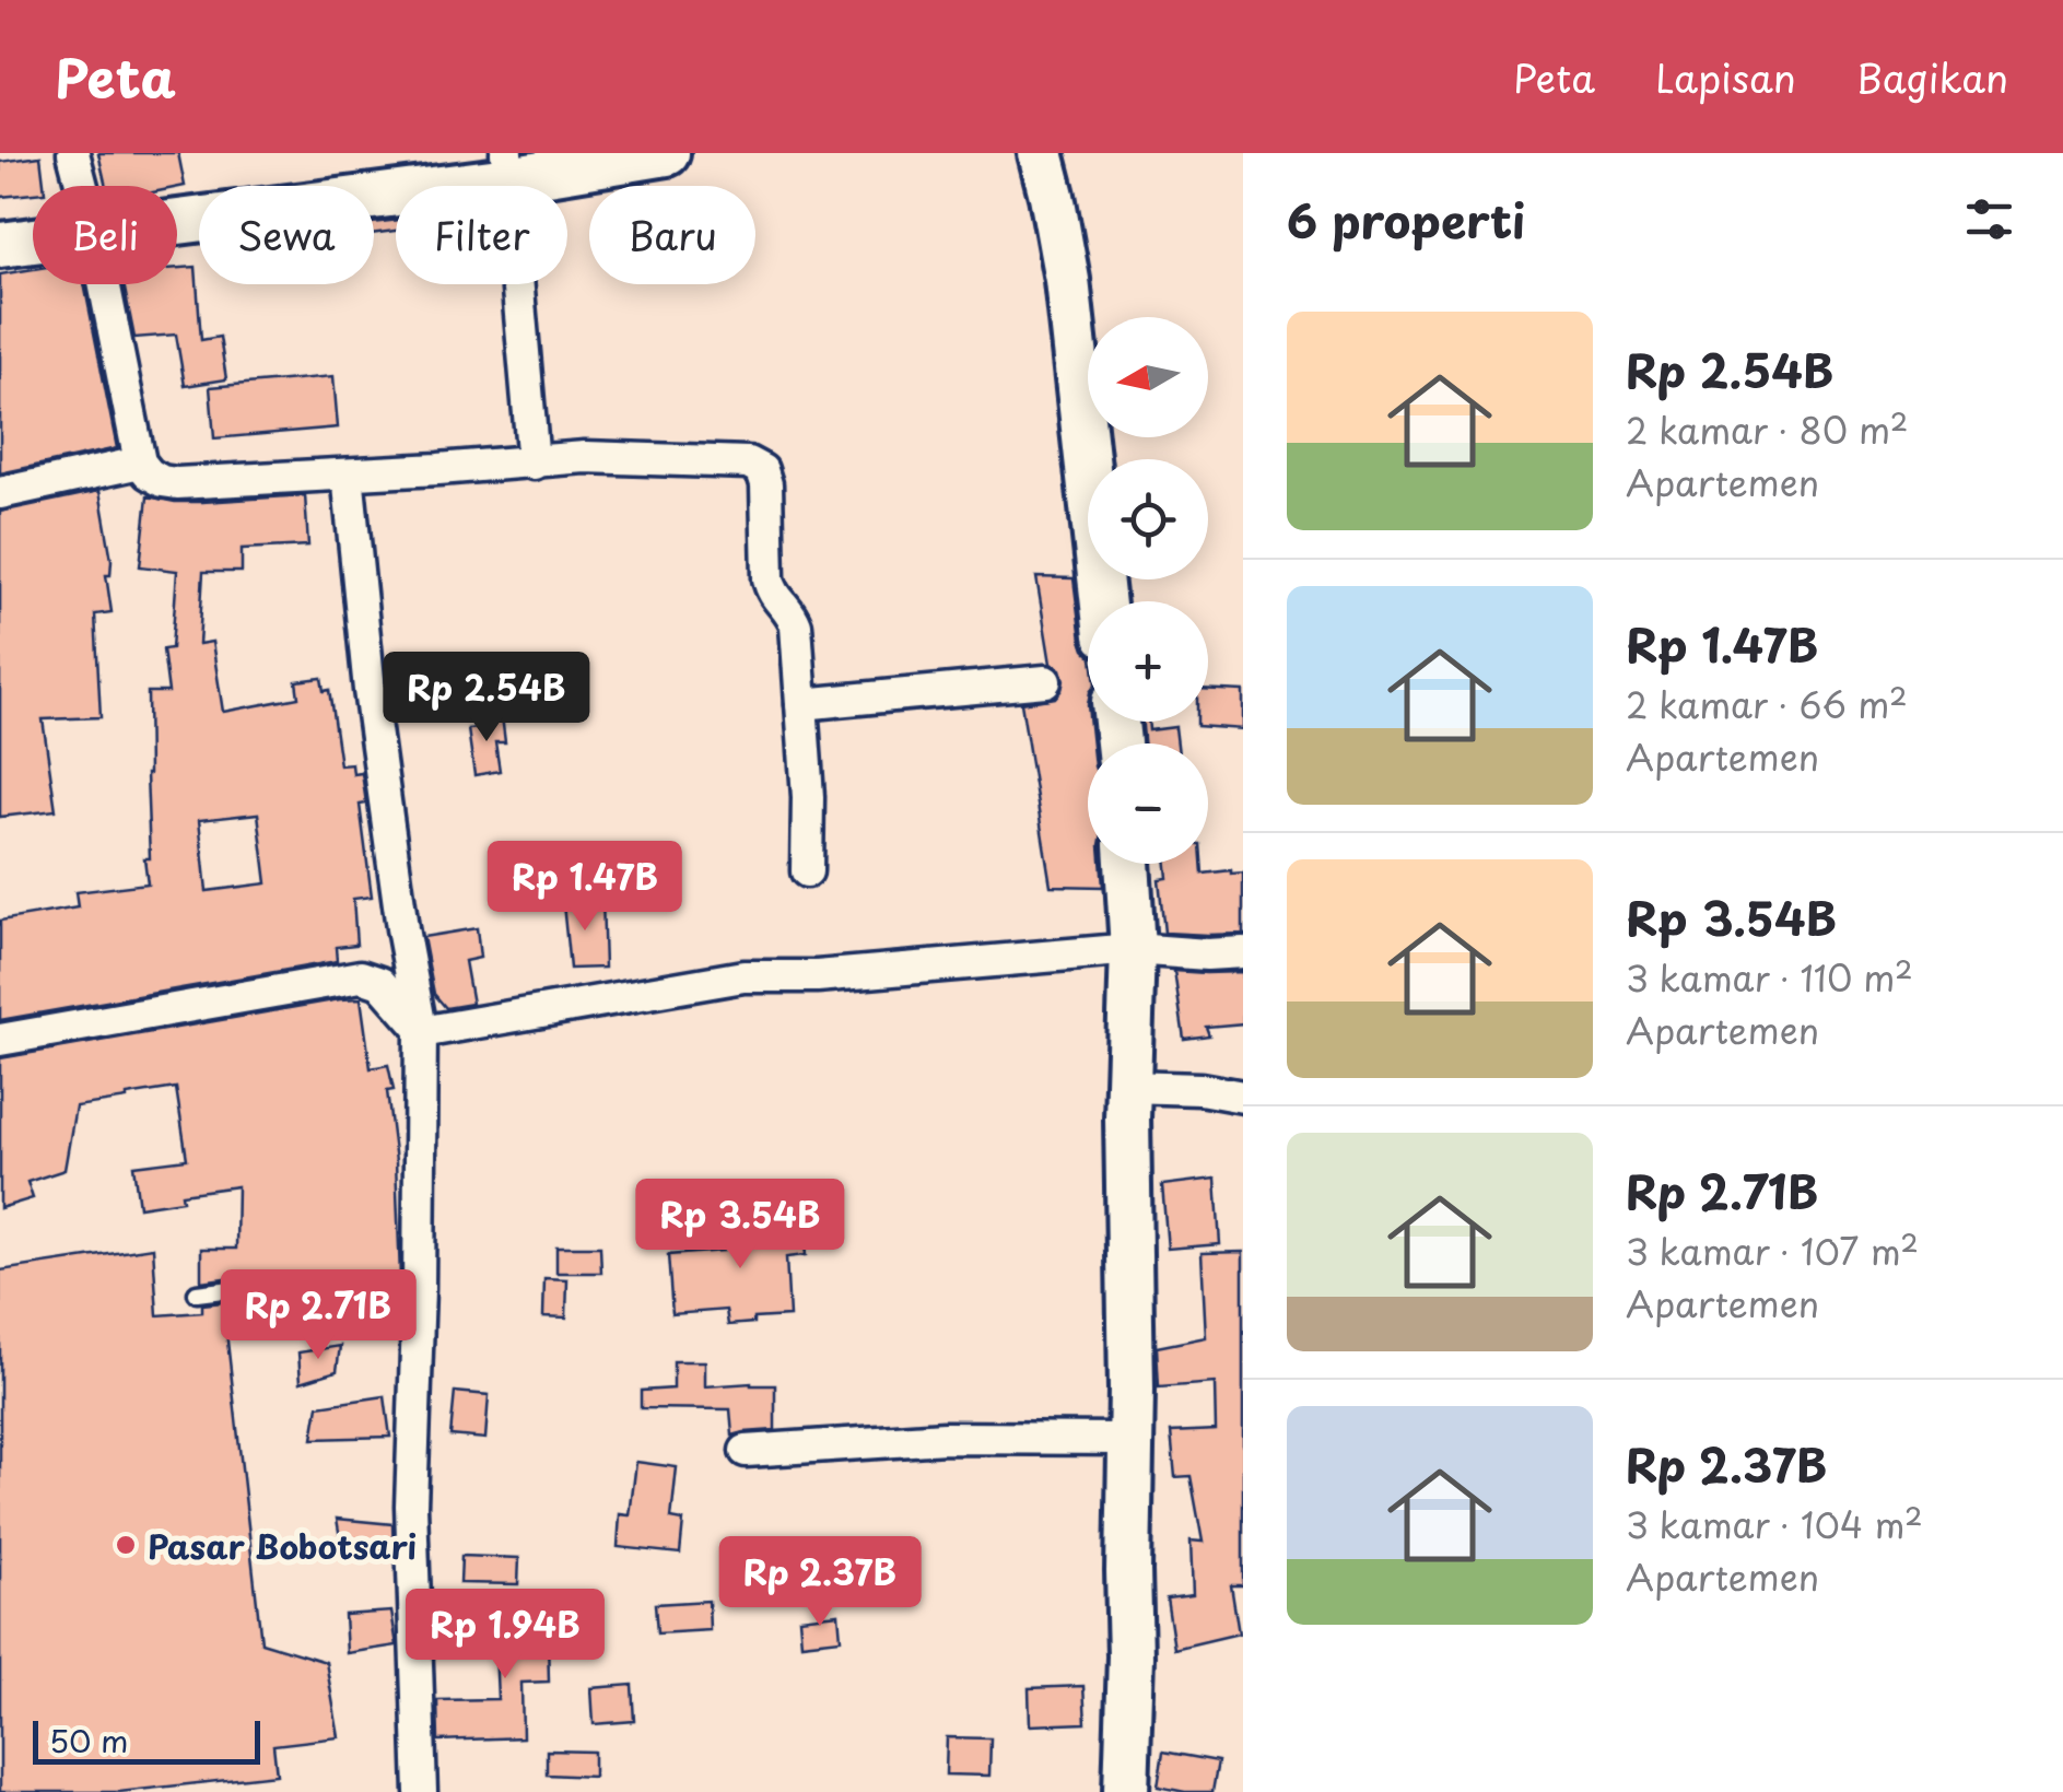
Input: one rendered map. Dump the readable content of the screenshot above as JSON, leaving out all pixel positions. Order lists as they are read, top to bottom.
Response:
{
  "places": ["Pasar Bobotsari"],
  "scale_bar": "50 m",
  "north": "left",
  "page": {
    "header": "Peta",
    "nav": ["Peta", "Lapisan", "Bagikan"],
    "heading": "6 properti",
    "chip": [
      "Beli",
      "Sewa",
      "Filter",
      "Baru"
    ],
    "list": [
      {
        "name": "Rp 2.54B",
        "note": "2 kamar · 80 m² · Apartemen"
      },
      {
        "name": "Rp 1.47B",
        "note": "2 kamar · 66 m² · Apartemen"
      },
      {
        "name": "Rp 3.54B",
        "note": "3 kamar · 110 m² · Apartemen"
      },
      {
        "name": "Rp 2.71B",
        "note": "3 kamar · 107 m² · Apartemen"
      },
      {
        "name": "Rp 2.37B",
        "note": "3 kamar · 104 m² · Apartemen"
      }
    ],
    "map_buttons": ["+", "−"],
    "price": [
      "Rp 2.54B",
      "Rp 1.47B",
      "Rp 3.54B",
      "Rp 2.71B",
      "Rp 2.37B",
      "Rp 1.94B"
    ],
    "scale": "50 m"
  }
}
